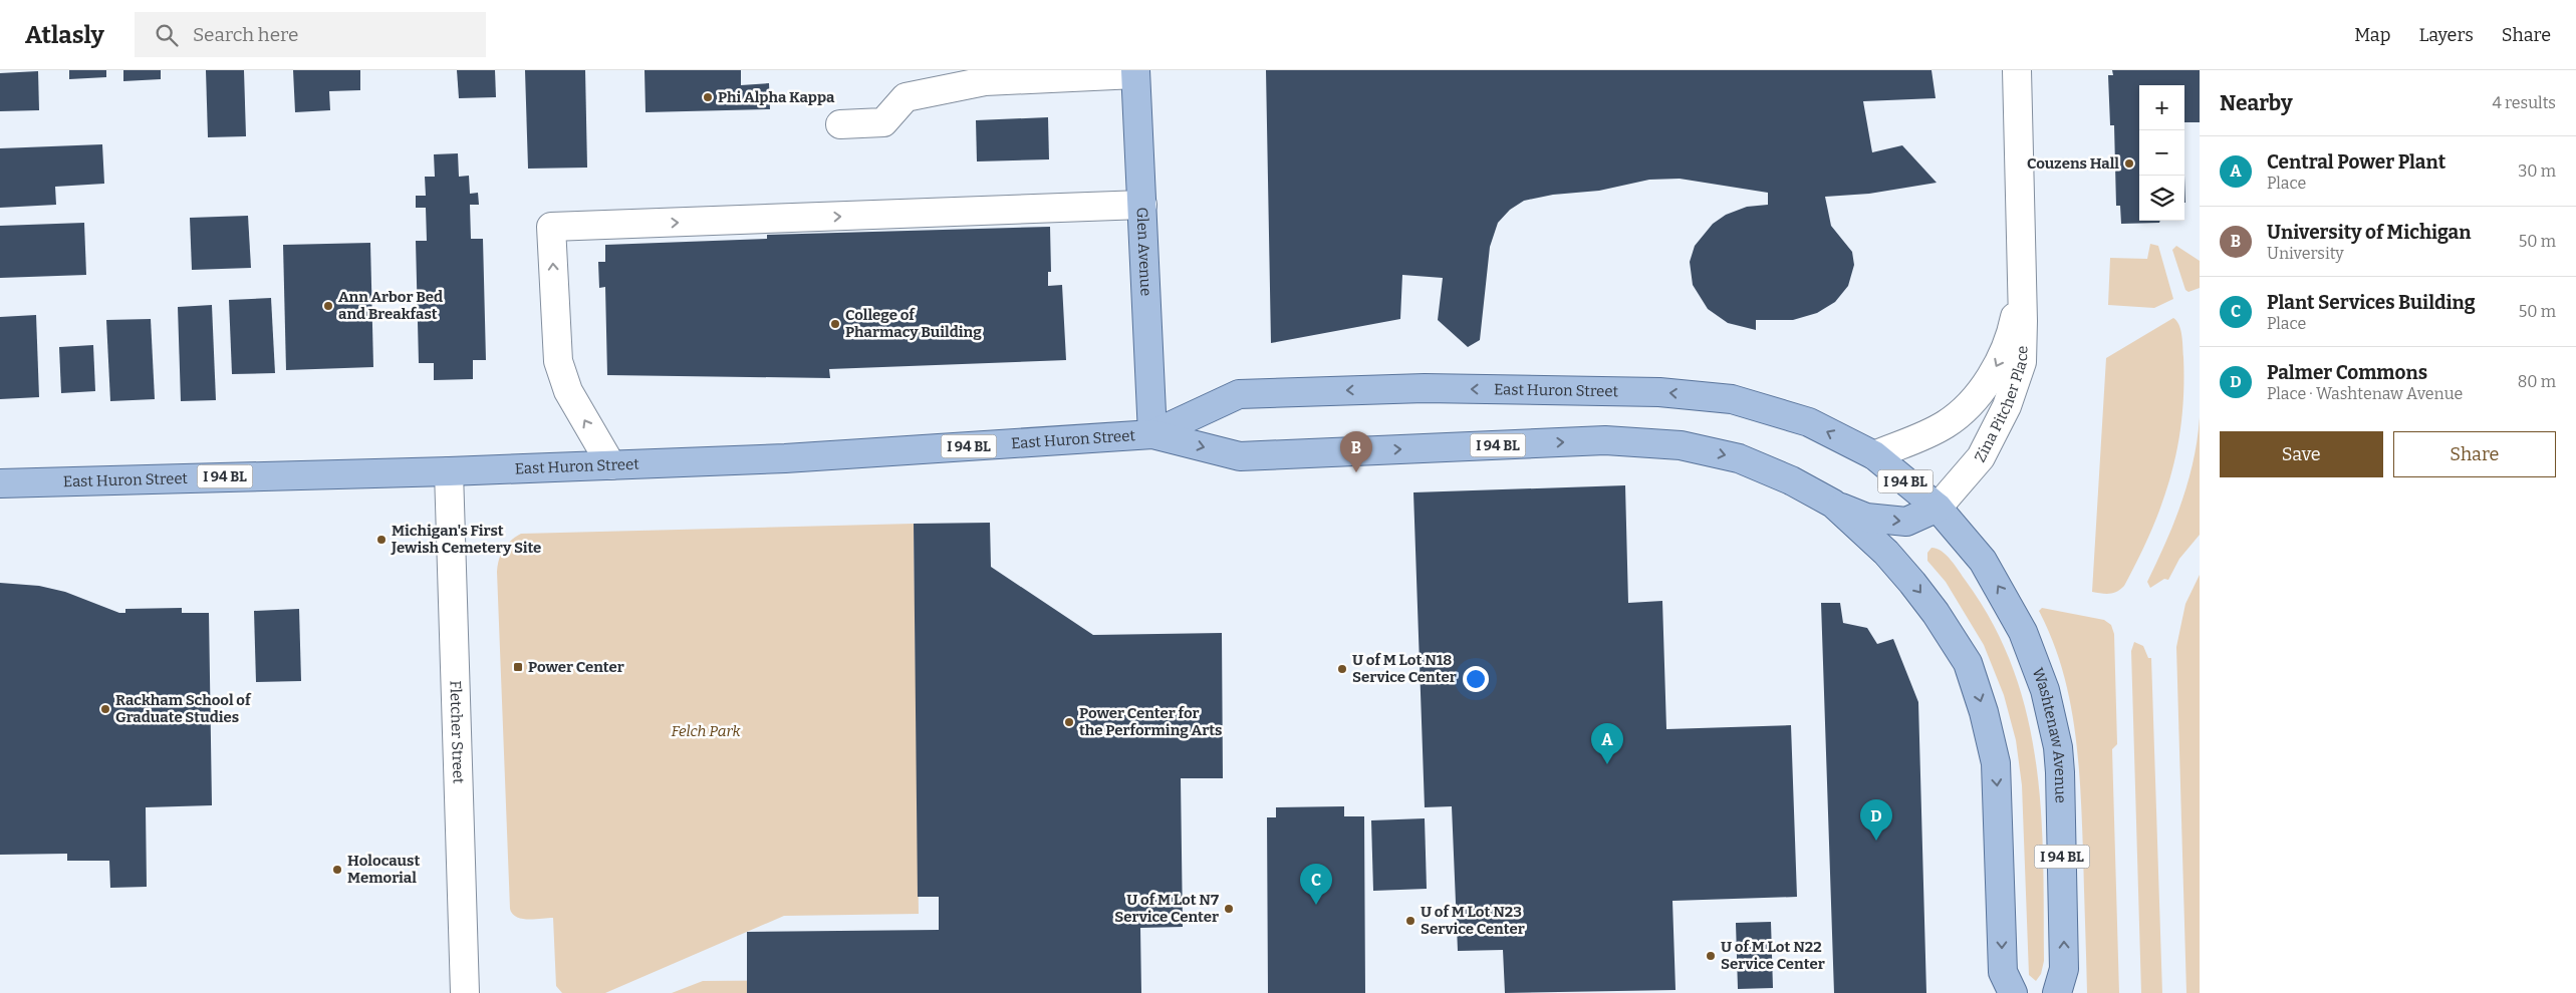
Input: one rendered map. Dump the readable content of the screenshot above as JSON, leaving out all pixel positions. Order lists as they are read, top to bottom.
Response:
{
  "streets": {
    "main road": [
      "Glen Avenue",
      "East Huron Street",
      "I 94 BL",
      "Washtenaw Avenue"
    ],
    "street": ["Zina Pitcher Place", "Fletcher Street"]
  },
  "crossings": [
    ["Glen Avenue", "East Huron Street"],
    ["East Huron Street", "Zina Pitcher Place"],
    ["East Huron Street", "Fletcher Street"],
    ["East Huron Street", "Washtenaw Avenue"],
    ["Zina Pitcher Place", "Washtenaw Avenue"]
  ],
  "one_way": ["Washtenaw Avenue"],
  "parks": ["Felch Park"],
  "places": {
    "other": [
      "Phi Alpha Kappa",
      "Couzens Hall",
      "Ann Arbor Bed and Breakfast",
      "College of Pharmacy Building",
      "Michigan's First Jewish Cemetery Site",
      "U of M Lot N18 Service Center",
      "Rackham School of Graduate Studies",
      "Power Center for the Performing Arts",
      "Holocaust Memorial",
      "U of M Lot N7 Service Center",
      "U of M Lot N23 Service Center",
      "U of M Lot N22 Service Center"
    ],
    "transit": ["Power Center"]
  },
  "page": {
    "header": "Atlasly",
    "search": "Search here",
    "nav": ["Map", "Layers", "Share"],
    "heading": ["Nearby", "4 results"],
    "map_buttons": ["+", "−"],
    "list": [
      {
        "mark": "A",
        "name": "Central Power Plant",
        "note": "Place",
        "value": "30 m"
      },
      {
        "mark": "B",
        "name": "University of Michigan",
        "note": "University",
        "value": "50 m"
      },
      {
        "mark": "C",
        "name": "Plant Services Building",
        "note": "Place",
        "value": "50 m"
      },
      {
        "mark": "D",
        "name": "Palmer Commons",
        "note": "Place · Washtenaw Avenue",
        "value": "80 m"
      }
    ],
    "buttons": ["Save", "Share"],
    "pins": [
      "B",
      "A",
      "D",
      "C"
    ]
  }
}
